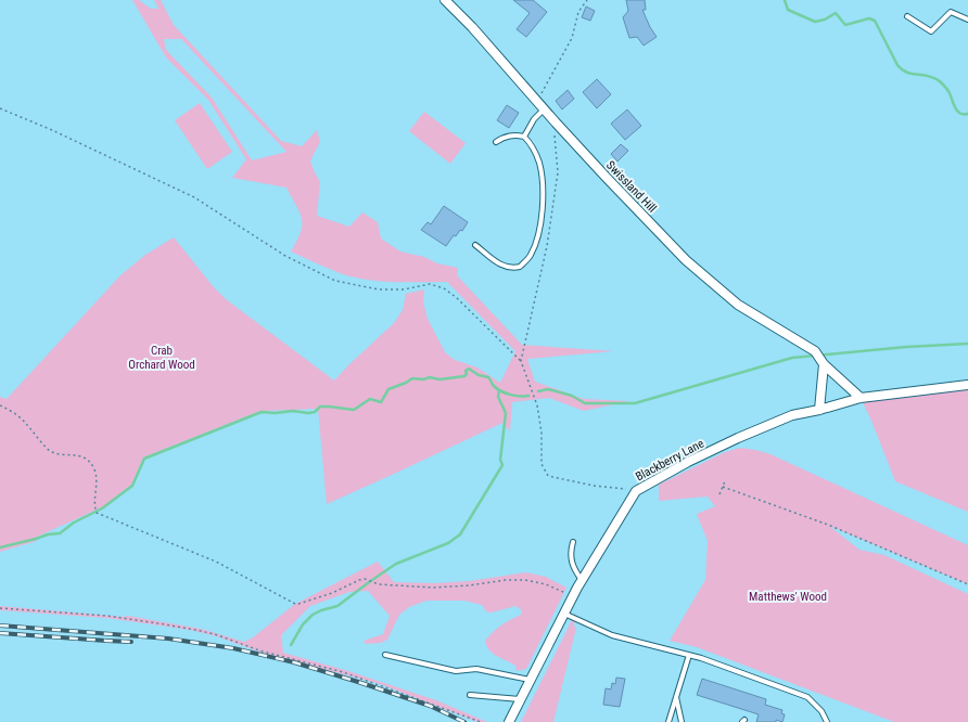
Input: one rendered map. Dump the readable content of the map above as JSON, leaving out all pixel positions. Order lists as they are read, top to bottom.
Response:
{
  "streets": {
    "street": ["Swissland Hill", "Blackberry Lane"]
  },
  "crossings": [
    ["Swissland Hill", "Blackberry Lane"]
  ],
  "parks": ["Crab Orchard Wood", "Matthews' Wood"]
}
